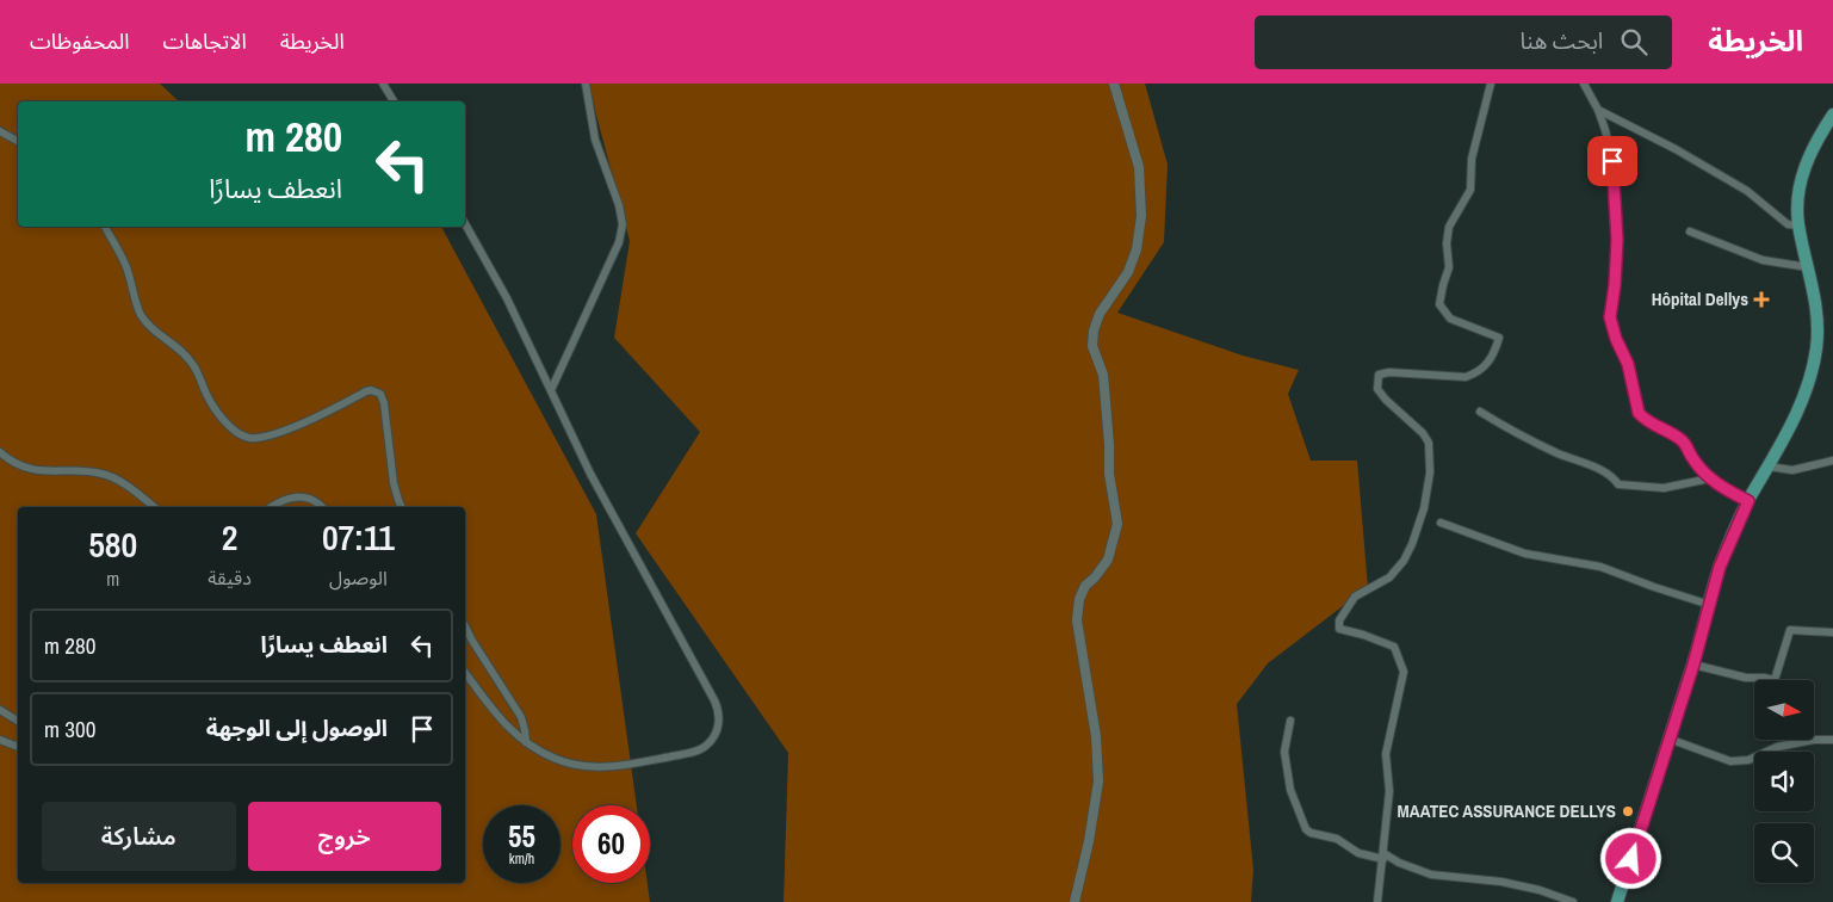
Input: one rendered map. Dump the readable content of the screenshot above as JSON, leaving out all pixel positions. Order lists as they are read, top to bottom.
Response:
{
  "places": {
    "health": ["Hôpital Dellys"],
    "other": ["MAATEC ASSURANCE DELLYS"]
  },
  "north": "right",
  "page": {
    "header": "الخريطة",
    "search": "ابحث هنا",
    "nav": ["الخريطة", "الاتجاهات", "المحفوظات"],
    "turn": ["280 m", "انعطف يسارًا"],
    "eta": [
      "07:11",
      "الوصول",
      "2",
      "دقيقة",
      "580",
      "m"
    ],
    "list": [
      {
        "name": "انعطف يسارًا",
        "value": "280 m"
      },
      {
        "name": "الوصول إلى الوجهة",
        "value": "300 m"
      }
    ],
    "buttons": ["خروج", "مشاركة"],
    "speed": "55 km/h",
    "limit": "60"
  }
}
